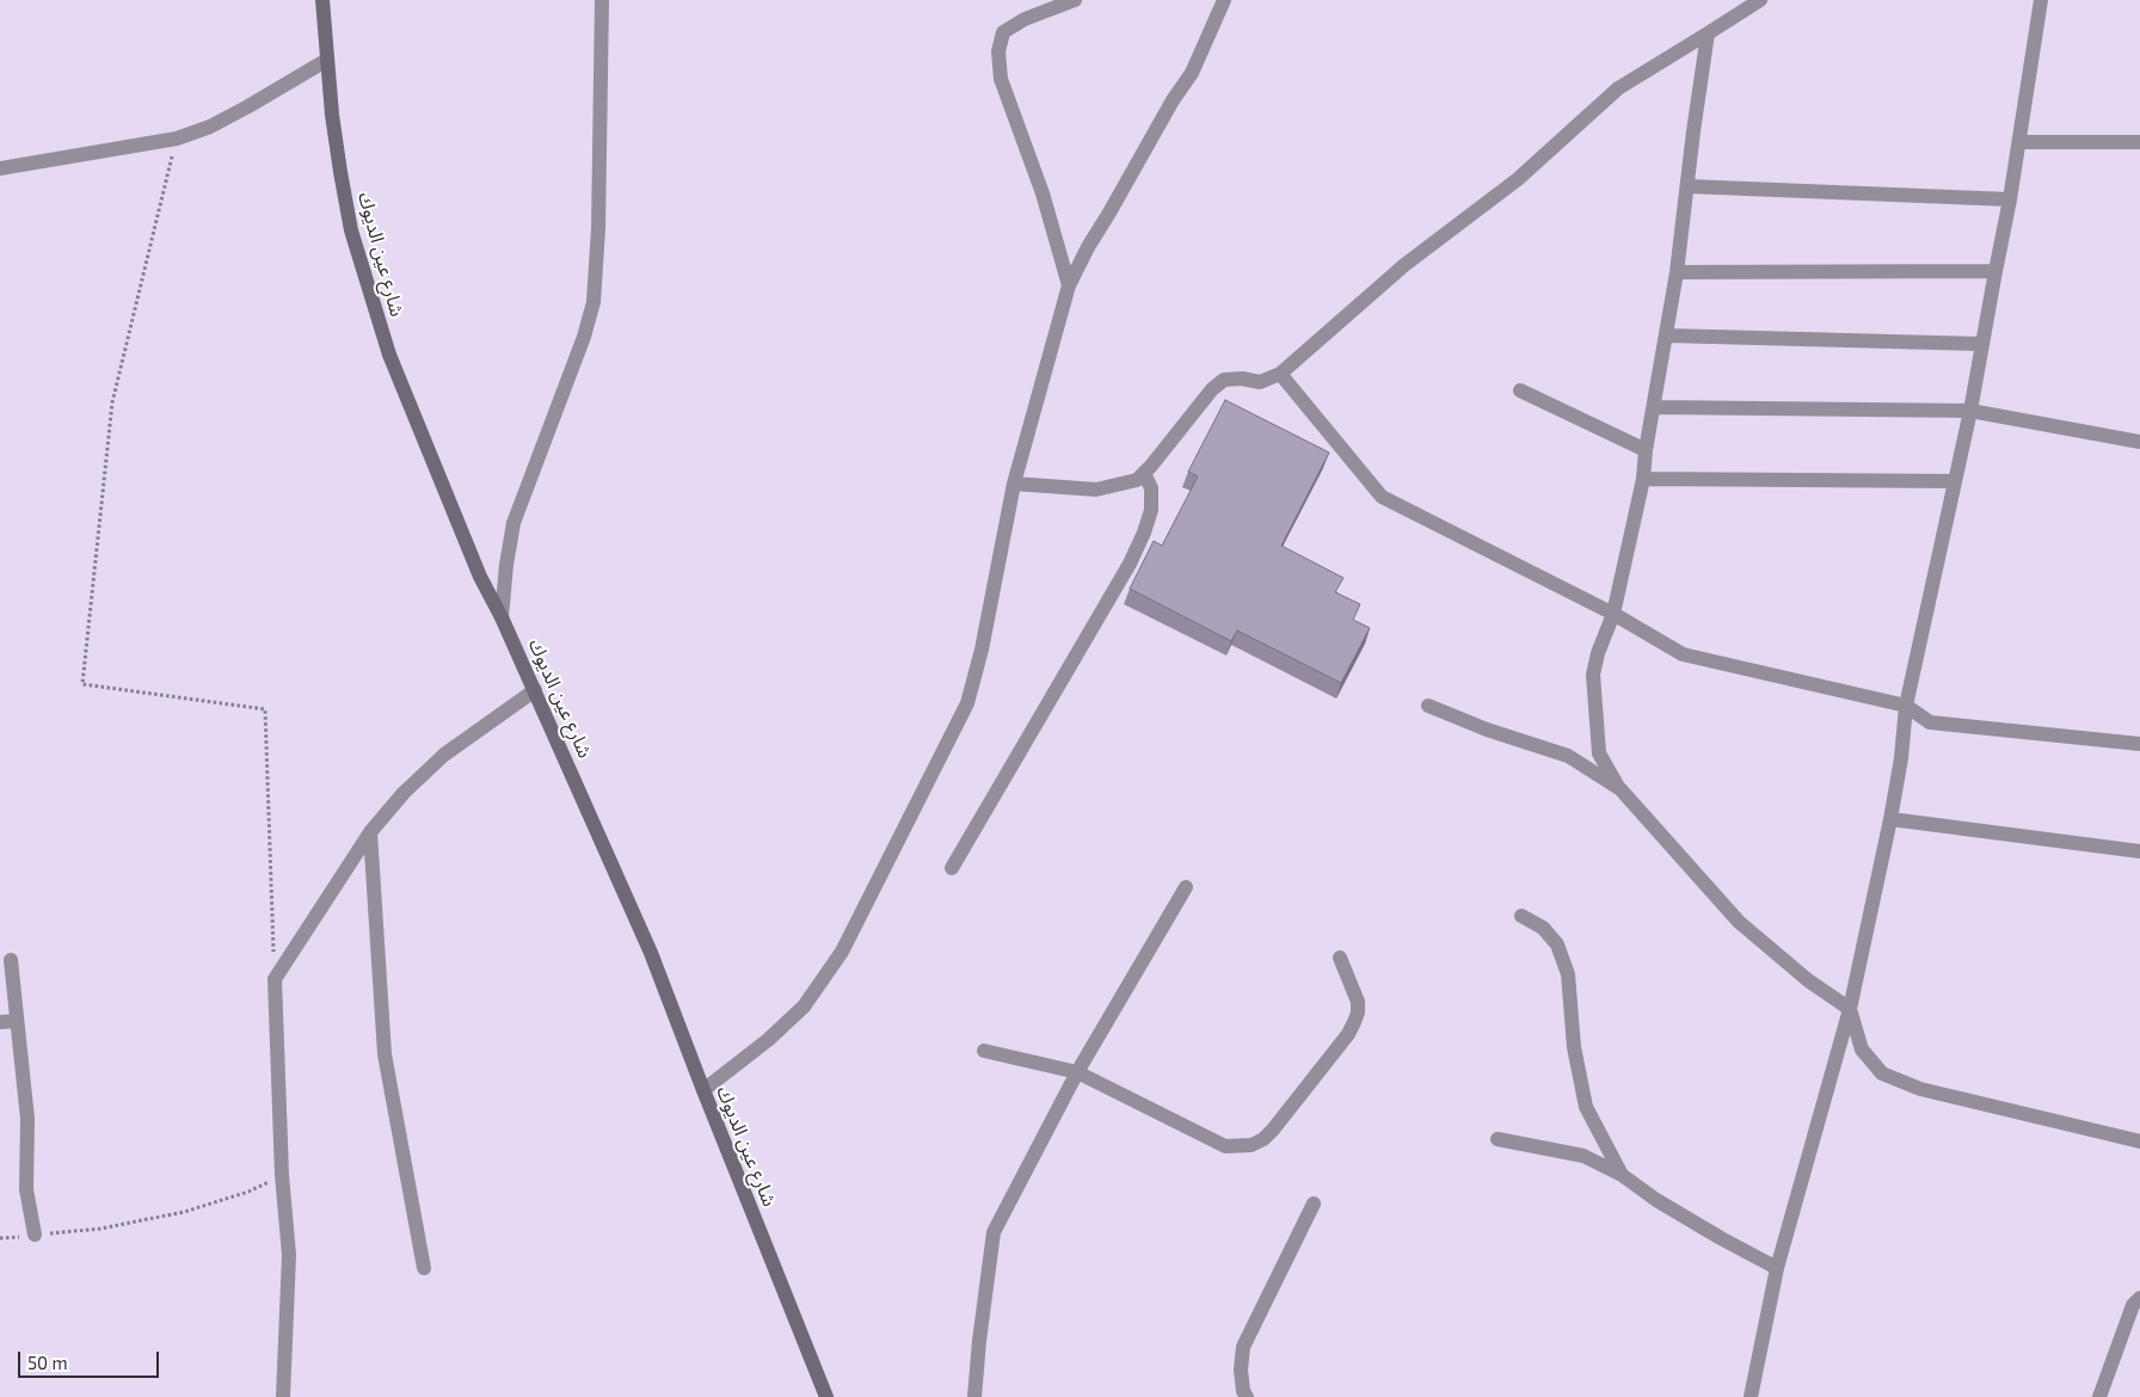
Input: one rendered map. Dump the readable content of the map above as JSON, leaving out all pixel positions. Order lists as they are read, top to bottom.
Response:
{
  "streets": {
    "main road": ["شارع عين الديوك"]
  },
  "scale_bar": "50 m"
}
